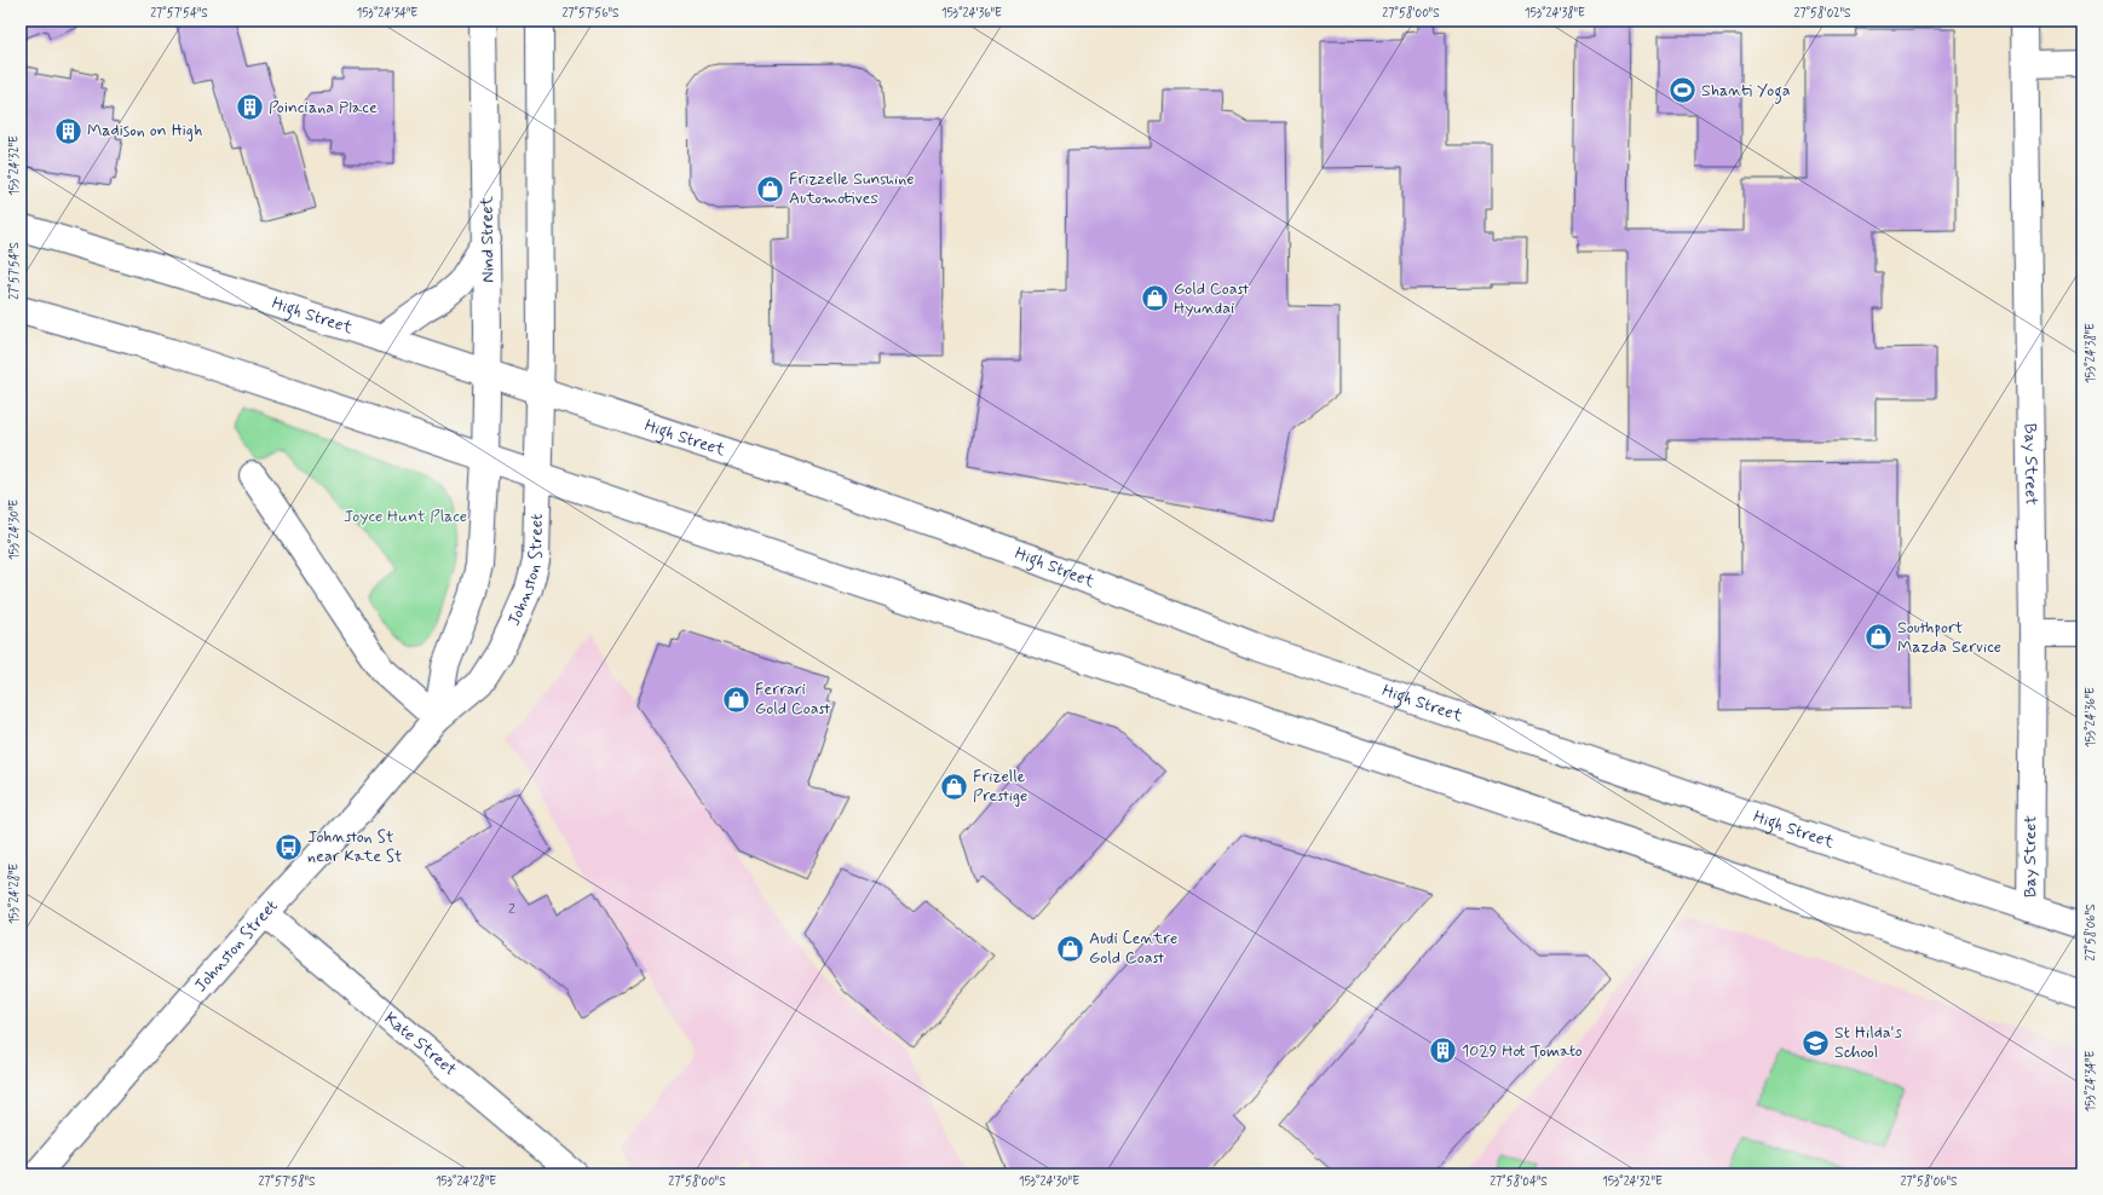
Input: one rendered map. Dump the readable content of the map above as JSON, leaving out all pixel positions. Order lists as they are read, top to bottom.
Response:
{
  "streets": {
    "main road": [
      "Nind Street",
      "High Street",
      "Bay Street",
      "Johnston Street",
      "Kate Street"
    ]
  },
  "crossings": [
    ["Nind Street", "High Street"],
    ["High Street", "Bay Street"],
    ["High Street", "Johnston Street"],
    ["Johnston Street", "Kate Street"]
  ],
  "parks": ["Joyce Hunt Place"],
  "places": {
    "sports": ["Shanti Yoga"],
    "building": ["Poinciana Place", "Madison on High", "1029 Hot Tomato"],
    "shop": [
      "Frizzelle Sunshine Automotives",
      "Gold Coast Hyundai",
      "Southport Mazda Service",
      "Ferrari Gold Coast",
      "Frizelle Prestige",
      "Audi Centre Gold Coast"
    ],
    "bus stop": ["Johnston St near Kate St"],
    "school or university": ["St Hilda's School"]
  },
  "house_numbers": ["2"],
  "coordinates": [
    "27°57'54\"S",
    "153°24'34\"E",
    "27°57'56\"S",
    "153°24'36\"E",
    "27°58'00\"S",
    "153°24'38\"E",
    "27°58'02\"S",
    "153°24'32\"E",
    "153°24'30\"E",
    "153°24'28\"E",
    "27°58'06\"S",
    "27°57'58\"S",
    "27°58'04\"S"
  ]
}
